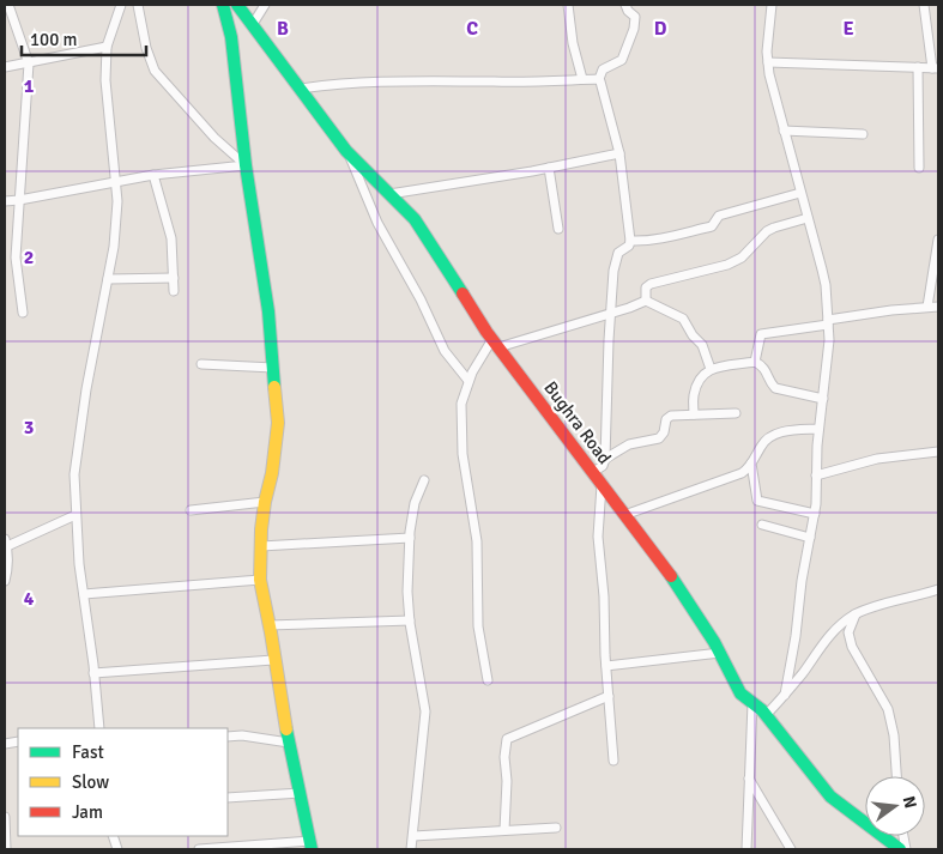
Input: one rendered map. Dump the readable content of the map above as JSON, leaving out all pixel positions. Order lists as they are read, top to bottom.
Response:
{
  "streets": {
    "street": ["Bughra Road"]
  },
  "legend": ["Fast", "Slow", "Jam"],
  "scale_bar": "100 m",
  "north": "right",
  "grid": {
    "columns": [
      "B",
      "C",
      "D",
      "E"
    ],
    "rows": [
      "1",
      "2",
      "3",
      "4"
    ]
  }
}
